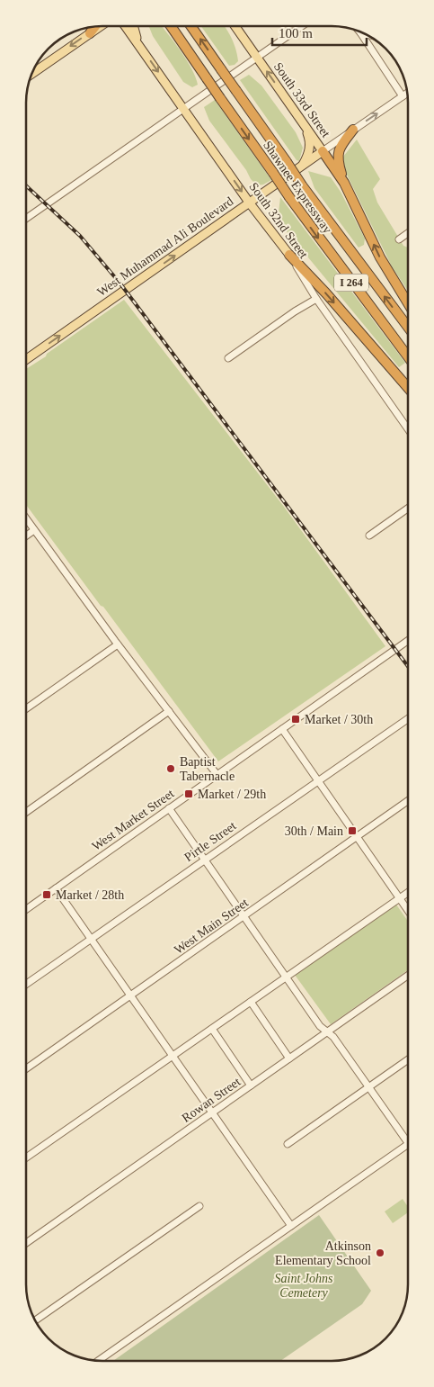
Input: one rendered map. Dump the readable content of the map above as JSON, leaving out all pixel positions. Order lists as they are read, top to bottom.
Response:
{
  "streets": {
    "highway": ["Shawnee Expressway", "I 264"],
    "main road": ["South 33rd Street", "South 32nd Street", "West Muhammad Ali Boulevard"],
    "street": [
      "West Market Street",
      "Pirtle Street",
      "West Main Street",
      "Rowan Street"
    ]
  },
  "crossings": [
    ["South 33rd Street", "West Muhammad Ali Boulevard"],
    ["South 32nd Street", "West Muhammad Ali Boulevard"]
  ],
  "one_way": ["South 33rd Street", "South 32nd Street", "West Muhammad Ali Boulevard"],
  "parks": ["Saint Johns Cemetery"],
  "places": {
    "transit": [
      "Market / 30th",
      "Market / 29th",
      "30th / Main",
      "Market / 28th"
    ],
    "other": ["Baptist Tabernacle", "Atkinson Elementary School"]
  },
  "scale_bar": "100 m"
}
